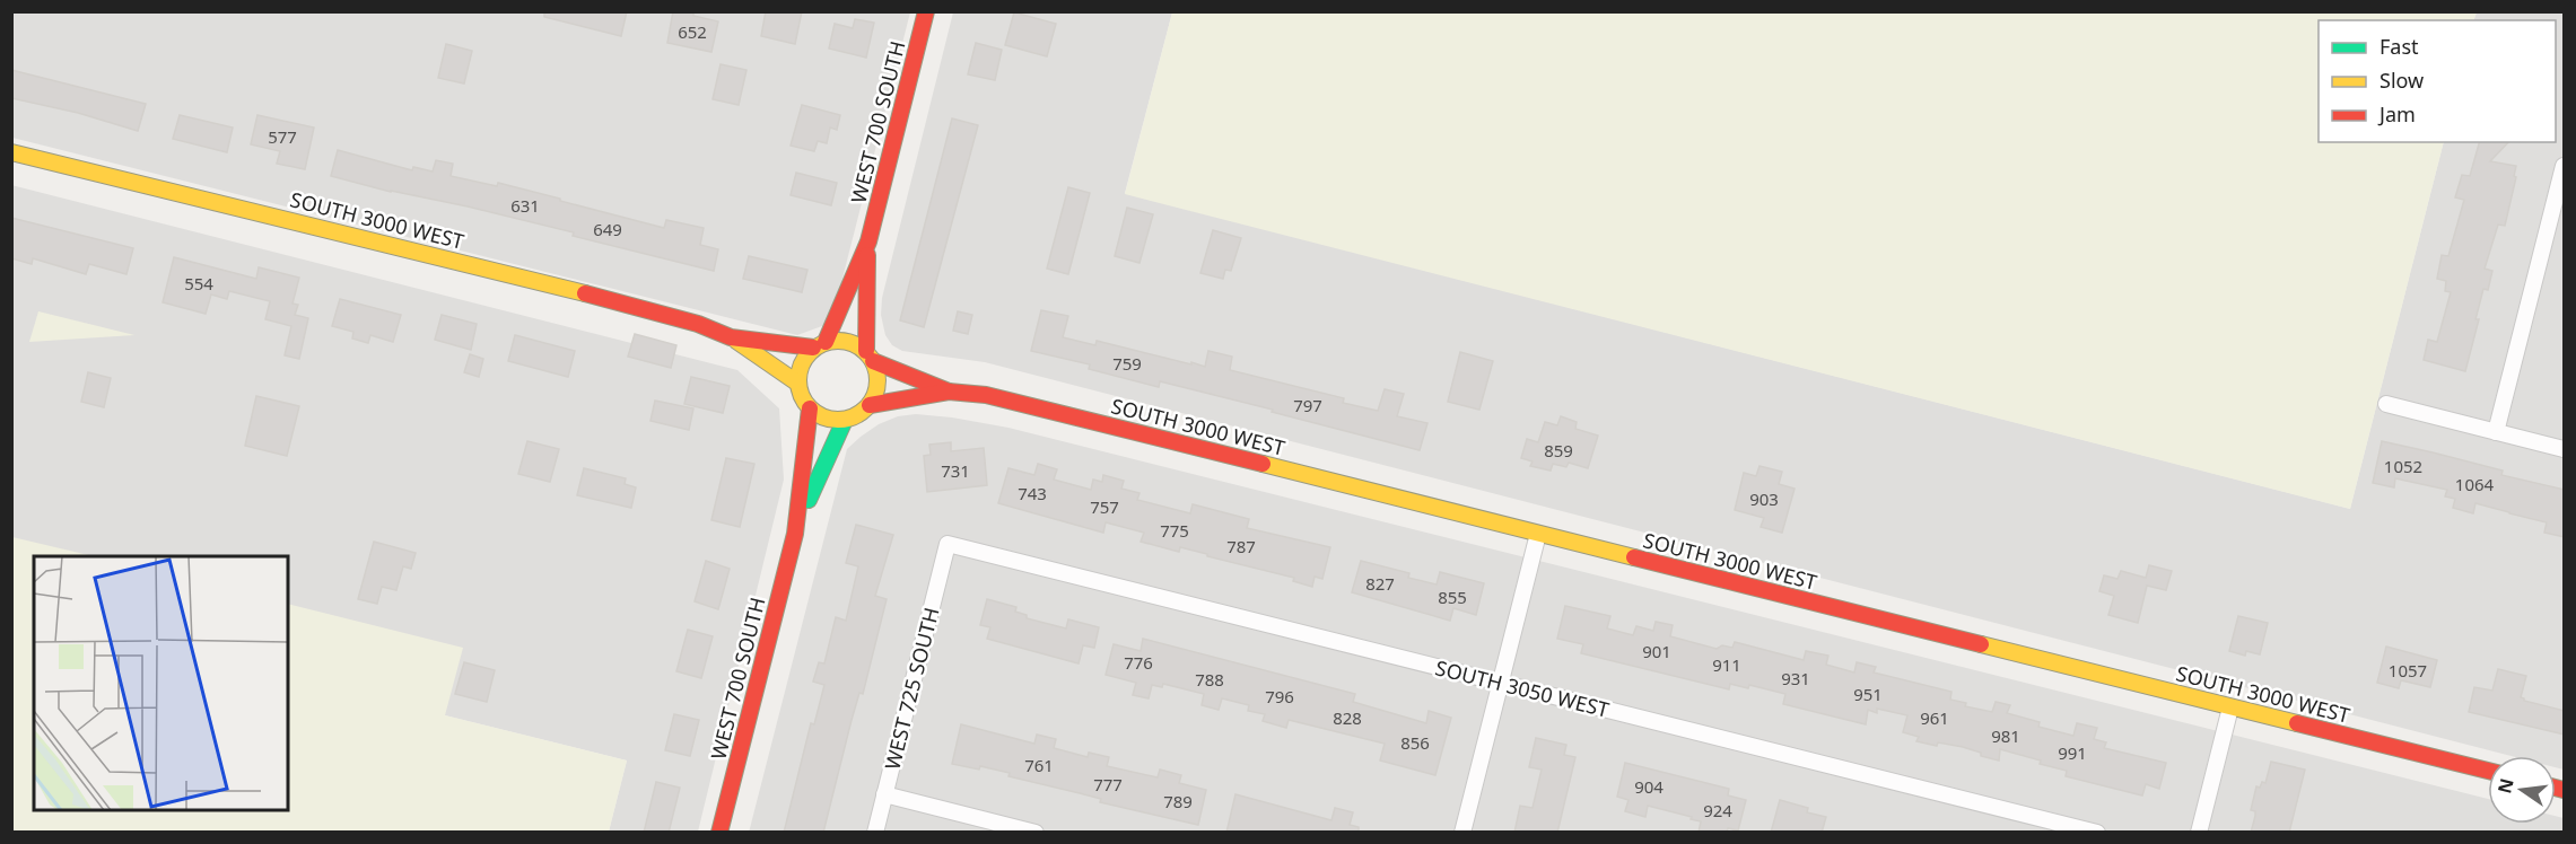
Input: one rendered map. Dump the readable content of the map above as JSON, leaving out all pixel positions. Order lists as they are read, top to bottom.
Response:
{
  "streets": {
    "main road": ["WEST 700 SOUTH", "SOUTH 3000 WEST"],
    "street": ["WEST 725 SOUTH", "SOUTH 3050 WEST"]
  },
  "crossings": [
    ["WEST 700 SOUTH", "SOUTH 3000 WEST"],
    ["WEST 725 SOUTH", "SOUTH 3050 WEST"]
  ],
  "house_numbers": [
    "652",
    "577",
    "631",
    "649",
    "554",
    "759",
    "797",
    "859",
    "1052",
    "731",
    "1064",
    "743",
    "903",
    "757",
    "775",
    "787",
    "827",
    "855",
    "901",
    "776",
    "911",
    "1057",
    "931",
    "788",
    "951",
    "796",
    "828",
    "961",
    "981",
    "856",
    "991",
    "761",
    "777",
    "904",
    "789",
    "924"
  ],
  "legend": ["Fast", "Slow", "Jam"],
  "north": "left"
}
